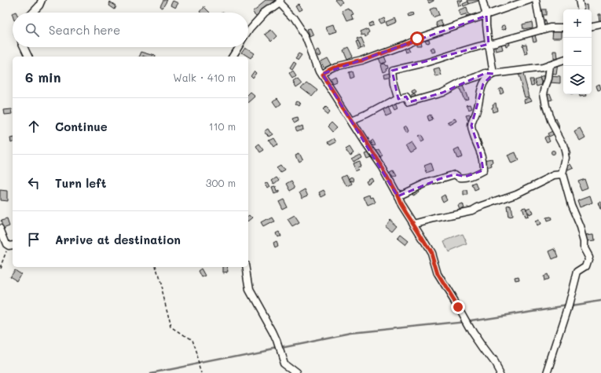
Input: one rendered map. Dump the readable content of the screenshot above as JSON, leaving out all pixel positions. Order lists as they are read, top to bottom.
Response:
{
  "page": {
    "map_buttons": ["+", "−"],
    "search": "Search here",
    "heading": ["6 min", "Walk · 410 m"],
    "list": [
      ["Continue", "110 m"],
      ["Turn left", "300 m"],
      "Arrive at destination"
    ]
  }
}
